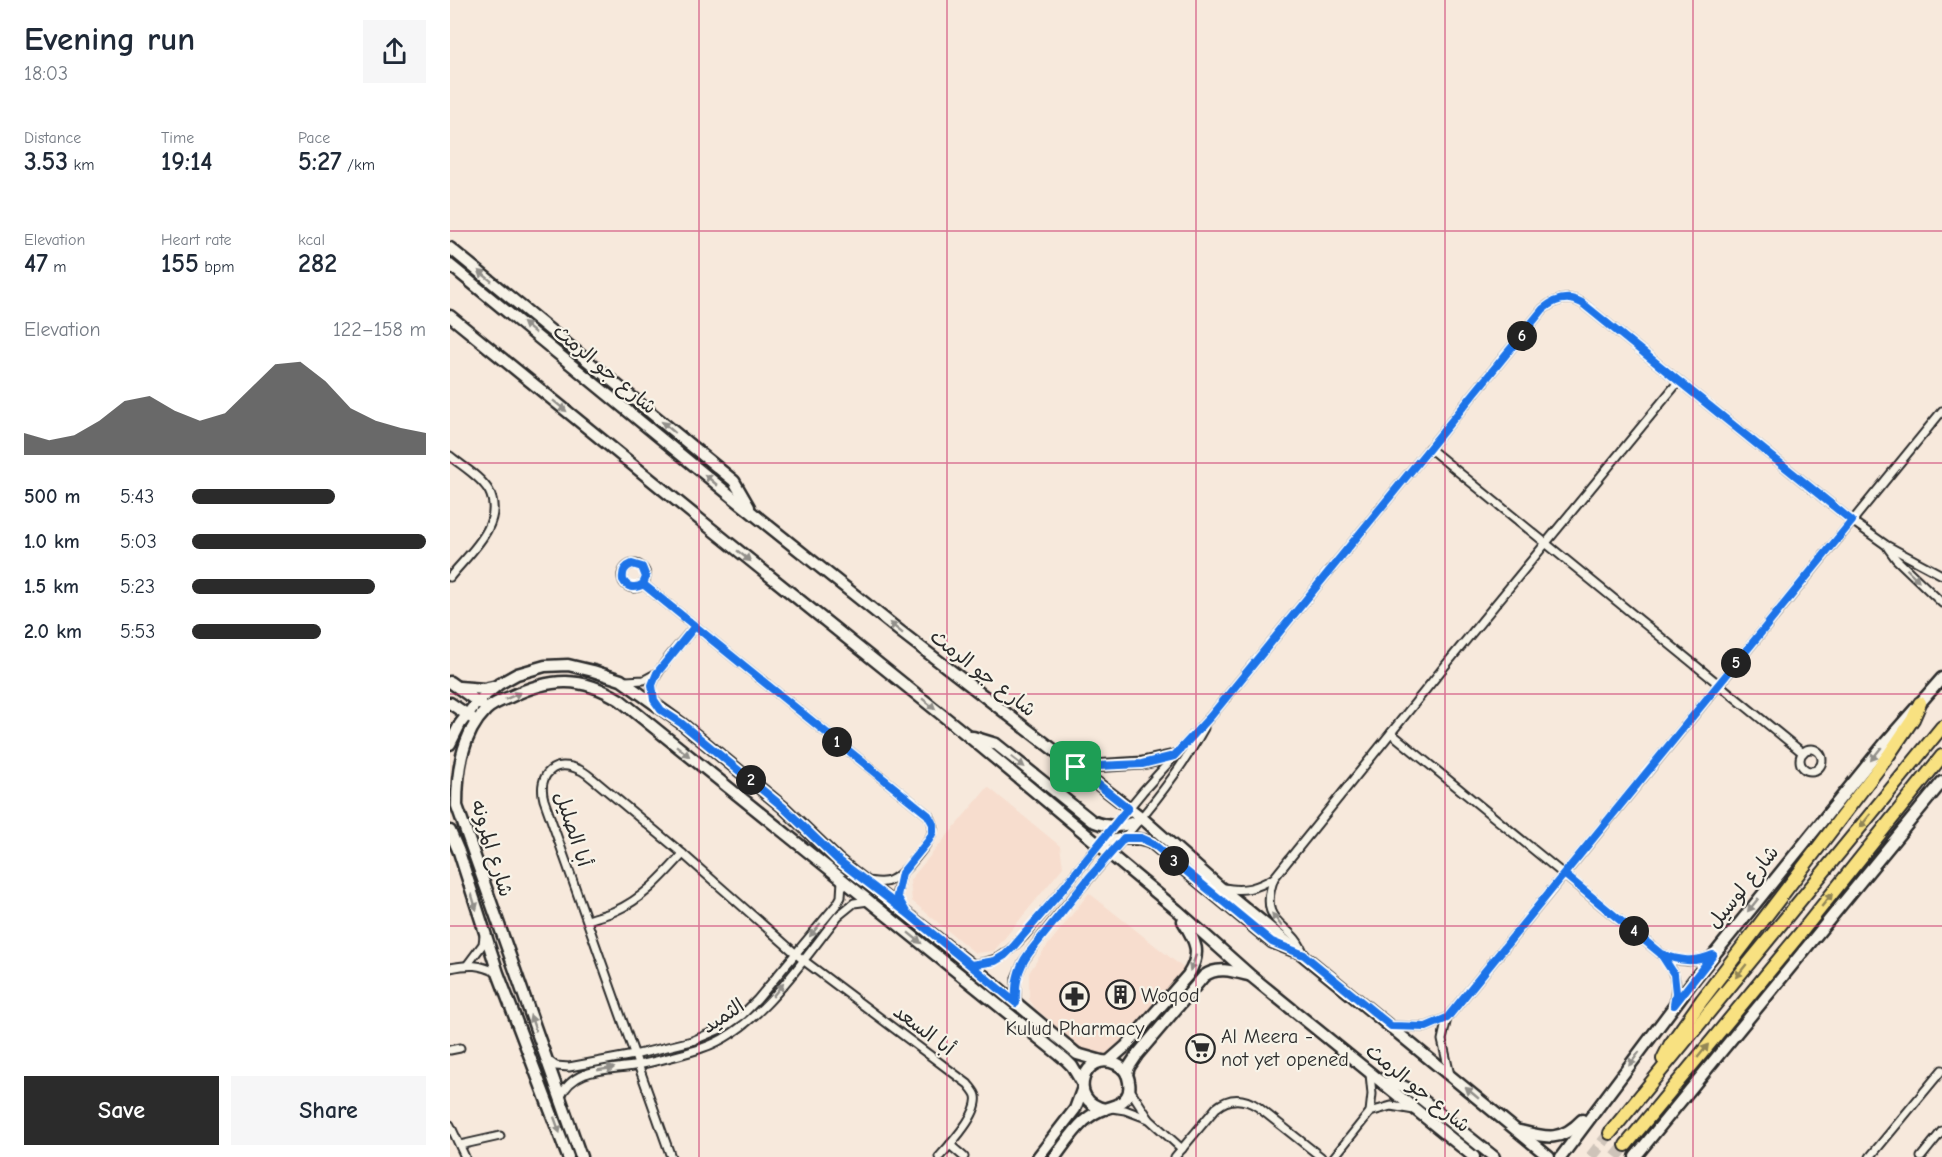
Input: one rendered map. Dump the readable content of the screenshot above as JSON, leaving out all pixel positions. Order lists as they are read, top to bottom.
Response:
{
  "streets": {
    "street": [
      "شارع جو الرمث",
      "أبا الصليل",
      "شارع المرونه",
      "شارع لوسيل",
      "الثميد",
      "أبا السعد"
    ]
  },
  "crossings": [
    ["أبا الصليل", "الثميد"],
    ["أبا الصليل", "أبا السعد"],
    ["شارع المرونه", "الثميد"],
    ["الثميد", "أبا السعد"]
  ],
  "places": {
    "building": ["Woqod"],
    "pharmacy": ["Kulud Pharmacy"],
    "supermarket": ["Al Meera - not yet opened"]
  },
  "page": {
    "heading": ["Evening run", "18:03"],
    "stats": [
      ["Distance", "3.53 km"],
      ["Time", "19:14"],
      ["Pace", "5:27 /km"],
      ["Elevation", "47 m"],
      ["Heart rate", "155 bpm"],
      ["kcal", "282"]
    ],
    "chart": ["Elevation", "122–158 m"],
    "pins": [
      "6",
      "5",
      "1",
      "2",
      "3",
      "4"
    ],
    "list": [
      {
        "name": "500 m",
        "note": "5:43"
      },
      {
        "name": "1.0 km",
        "note": "5:03"
      },
      {
        "name": "1.5 km",
        "note": "5:23"
      },
      {
        "name": "2.0 km",
        "note": "5:53"
      }
    ],
    "buttons": ["Save", "Share"]
  }
}
